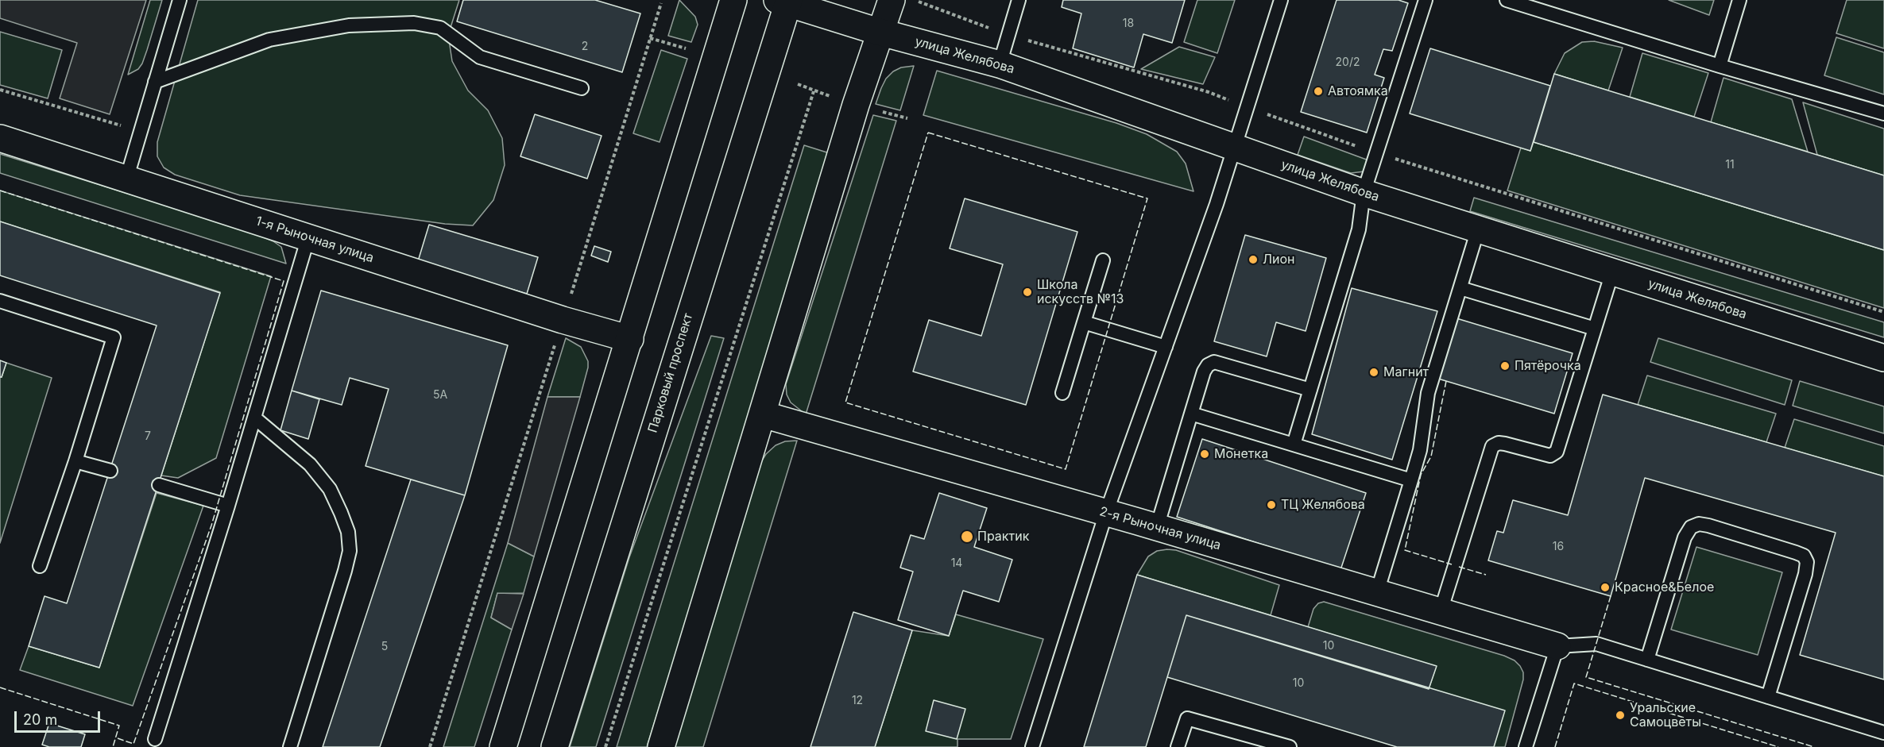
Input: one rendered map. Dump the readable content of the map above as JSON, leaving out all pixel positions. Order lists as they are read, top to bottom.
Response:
{
  "streets": {
    "street": [
      "улица Желябова",
      "1-я Рыночная улица",
      "Парковый проспект",
      "2-я Рыночная улица"
    ]
  },
  "crossings": [
    ["улица Желябова", "Парковый проспект"]
  ],
  "places": [
    "Автоямка",
    "Лион",
    "Школа искусств №13",
    "Пятёрочка",
    "Магнит",
    "Монетка",
    "ТЦ Желябова",
    "Практик",
    "Красное&Белое",
    "Уральские Самоцветы"
  ],
  "house_numbers": [
    "18",
    "2",
    "20/2",
    "11",
    "5А",
    "7",
    "16",
    "14",
    "10",
    "5",
    "10",
    "12"
  ],
  "scale_bar": "20 m"
}
